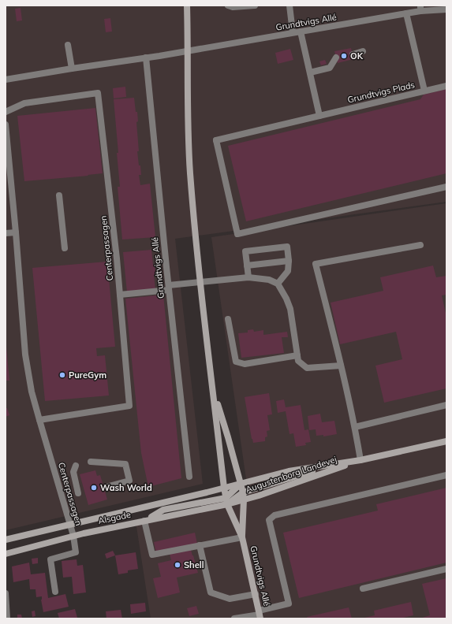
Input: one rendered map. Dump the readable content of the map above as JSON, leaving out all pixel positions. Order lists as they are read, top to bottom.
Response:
{
  "streets": {
    "street": [
      "Grundtvigs Allé",
      "Grundtvigs Plads",
      "Centerpassagen",
      "Augustenborg Landevej",
      "Alsgade"
    ]
  },
  "crossings": [
    ["Grundtvigs Allé", "Augustenborg Landevej"],
    ["Grundtvigs Allé", "Alsgade"],
    ["Centerpassagen", "Alsgade"],
    ["Augustenborg Landevej", "Alsgade"]
  ],
  "places": [
    "OK",
    "PureGym",
    "Wash World",
    "Shell"
  ]
}
